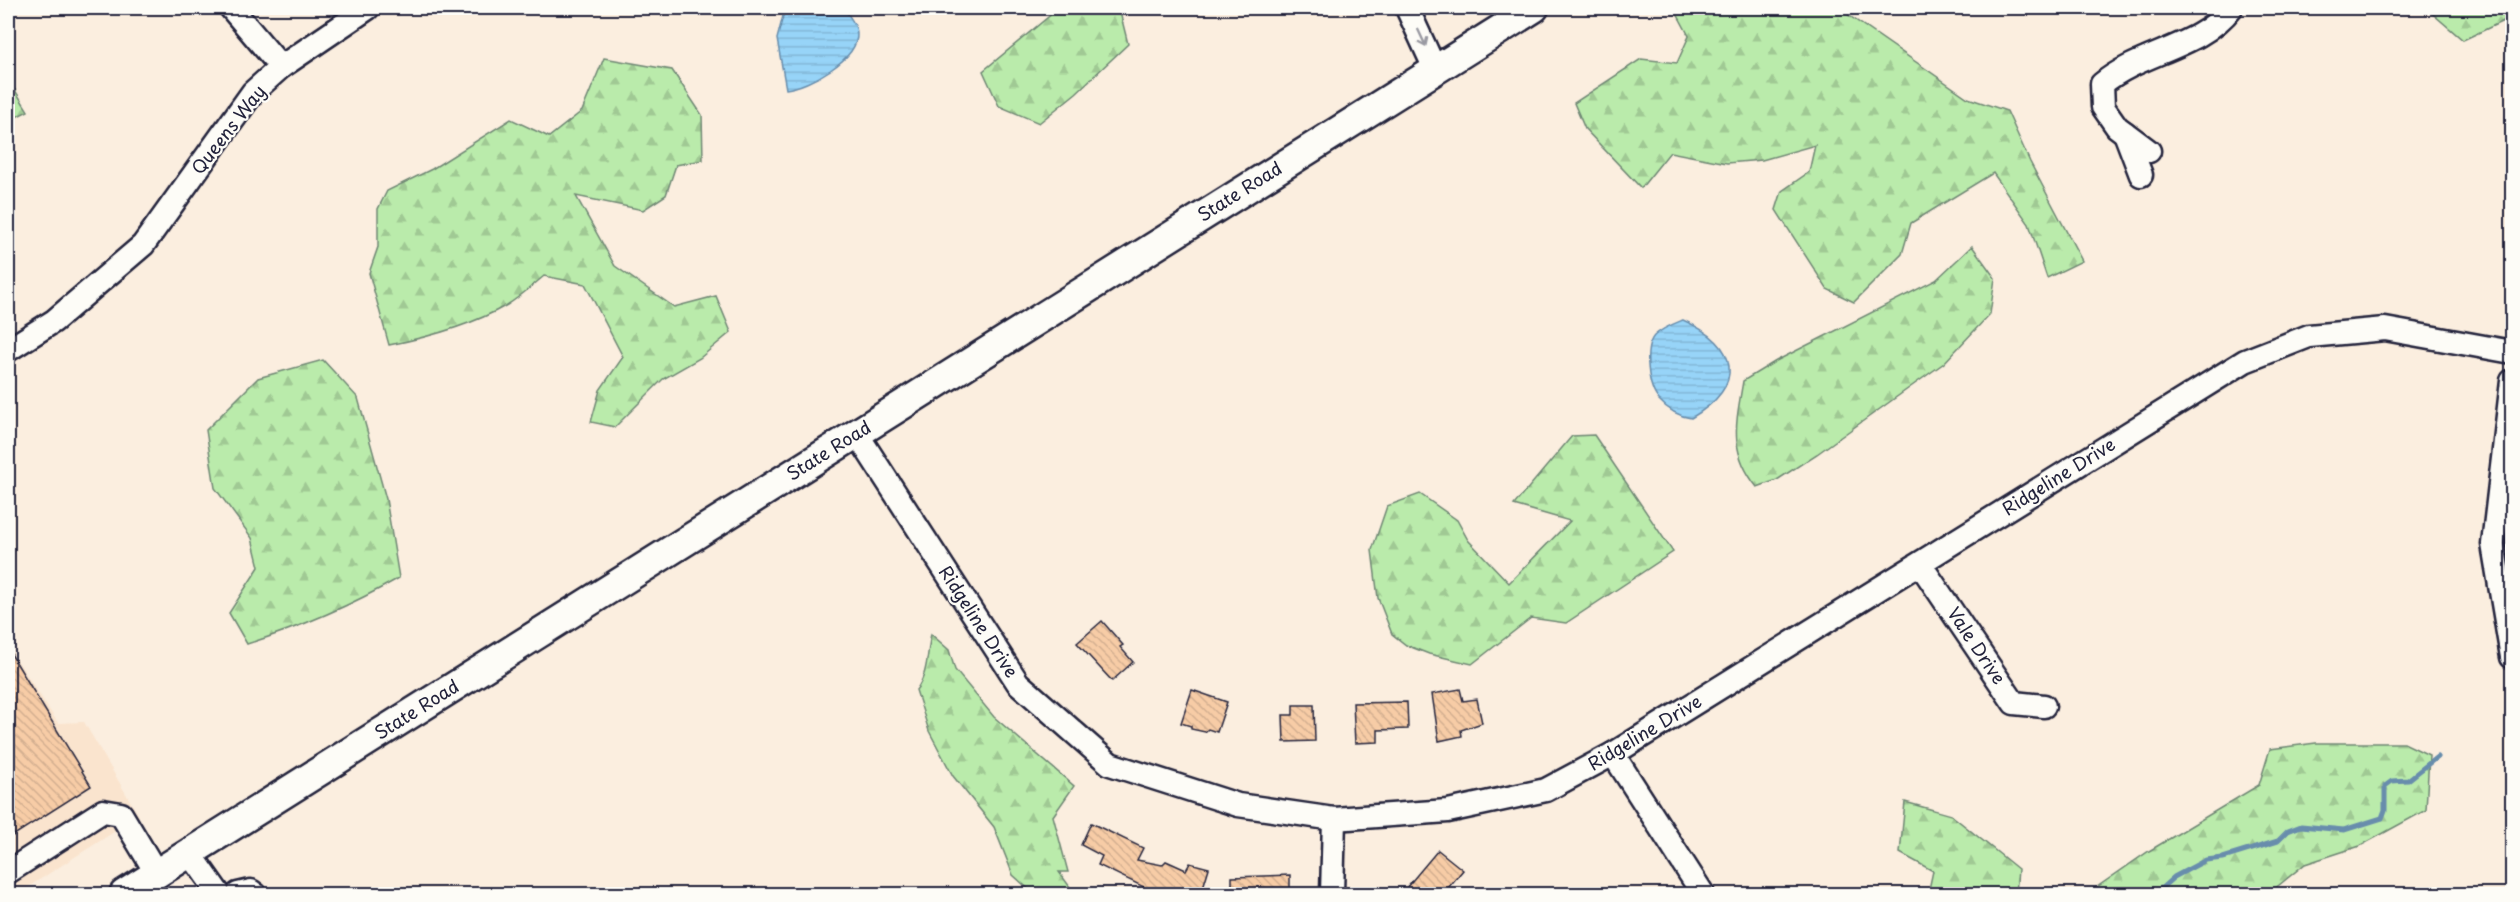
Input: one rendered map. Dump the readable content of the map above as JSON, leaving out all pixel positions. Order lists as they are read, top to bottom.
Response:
{
  "streets": {
    "main road": ["State Road"],
    "street": ["Queens Way", "Ridgeline Drive", "Vale Drive"]
  },
  "crossings": [
    ["State Road", "Ridgeline Drive"],
    ["Ridgeline Drive", "Vale Drive"]
  ]
}
